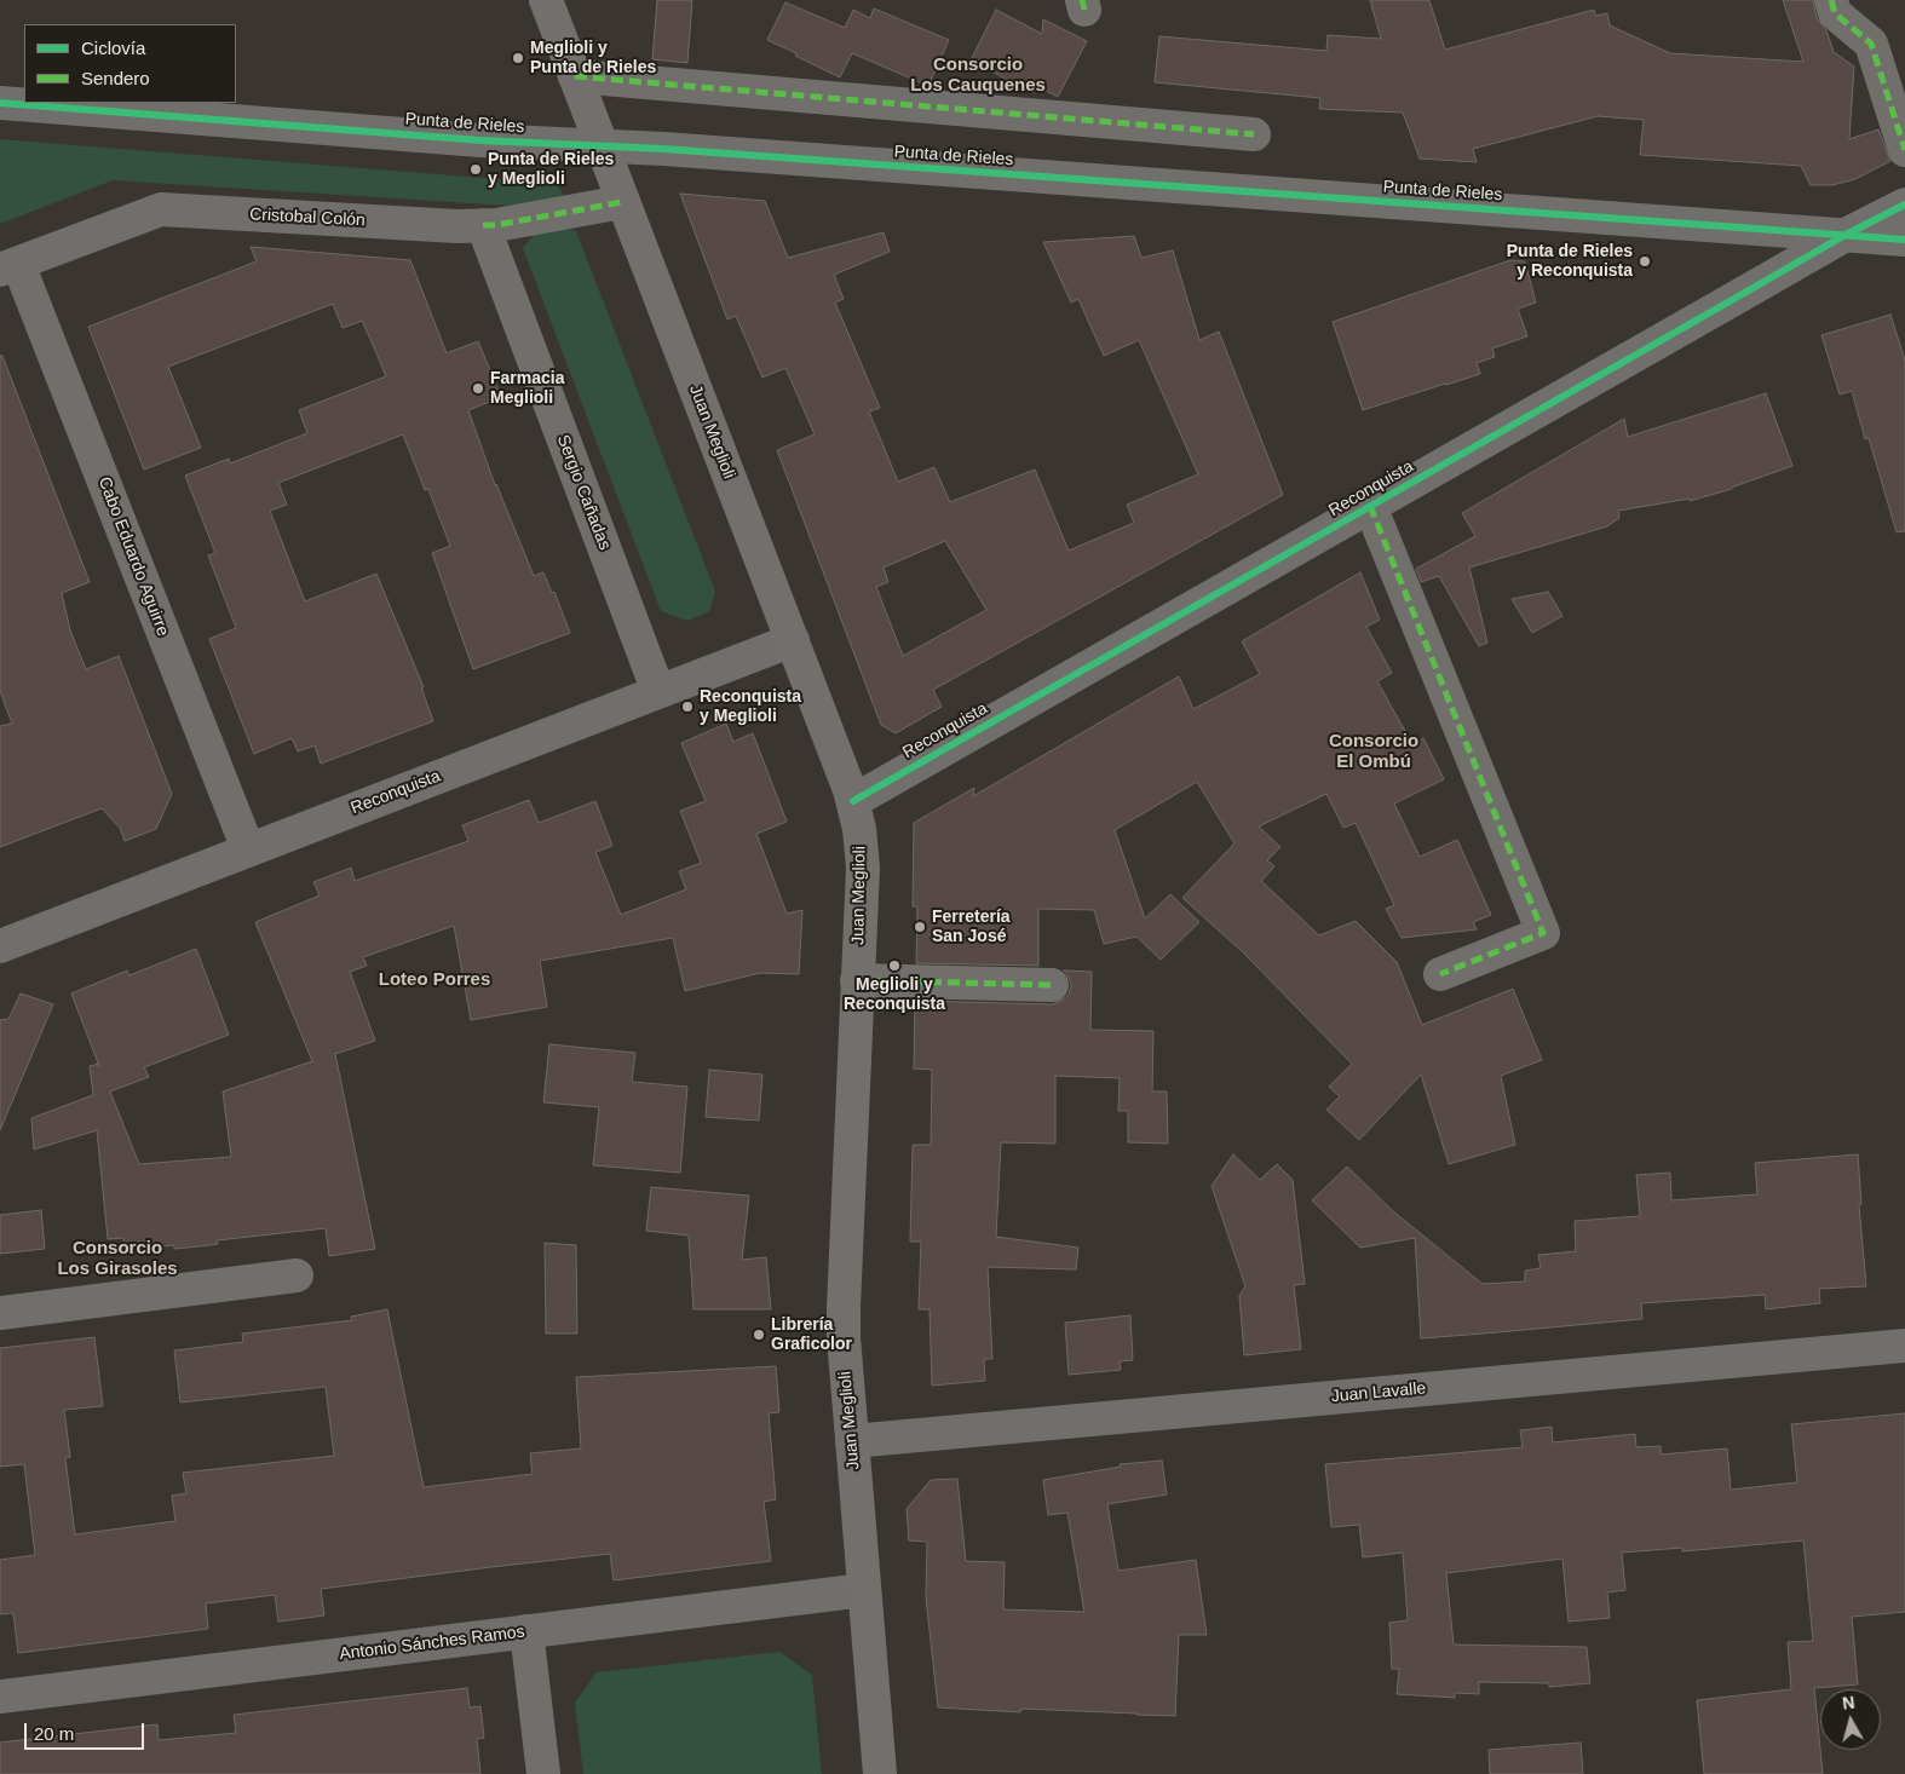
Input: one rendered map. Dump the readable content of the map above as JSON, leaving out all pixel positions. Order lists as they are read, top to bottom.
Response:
{
  "streets": {
    "main road": ["Juan Meglioli"],
    "street": [
      "Punta de Rieles",
      "Cristobal Colón",
      "Reconquista",
      "Sergio Cañadas",
      "Cabo Eduardo Aguirre",
      "Juan Lavalle",
      "Antonio Sánches Ramos"
    ]
  },
  "crossings": [
    ["Punta de Rieles", "Juan Meglioli"],
    ["Punta de Rieles", "Reconquista"],
    ["Cristobal Colón", "Juan Meglioli"],
    ["Cristobal Colón", "Sergio Cañadas"],
    ["Cristobal Colón", "Cabo Eduardo Aguirre"],
    ["Juan Meglioli", "Reconquista"],
    ["Juan Meglioli", "Juan Lavalle"],
    ["Juan Meglioli", "Antonio Sánches Ramos"],
    ["Reconquista", "Sergio Cañadas"],
    ["Reconquista", "Cabo Eduardo Aguirre"]
  ],
  "districts": [
    "Consorcio Los Cauquenes",
    "Consorcio El Ombú",
    "Loteo Porres",
    "Consorcio Los Girasoles"
  ],
  "places": [
    "Meglioli y Punta de Rieles",
    "Punta de Rieles y Meglioli",
    "Punta de Rieles y Reconquista",
    "Farmacia Meglioli",
    "Reconquista y Meglioli",
    "Ferretería San José",
    "Meglioli y Reconquista",
    "Librería Graficolor"
  ],
  "legend": ["Ciclovía", "Sendero"],
  "scale_bar": "20 m",
  "north": "top"
}
